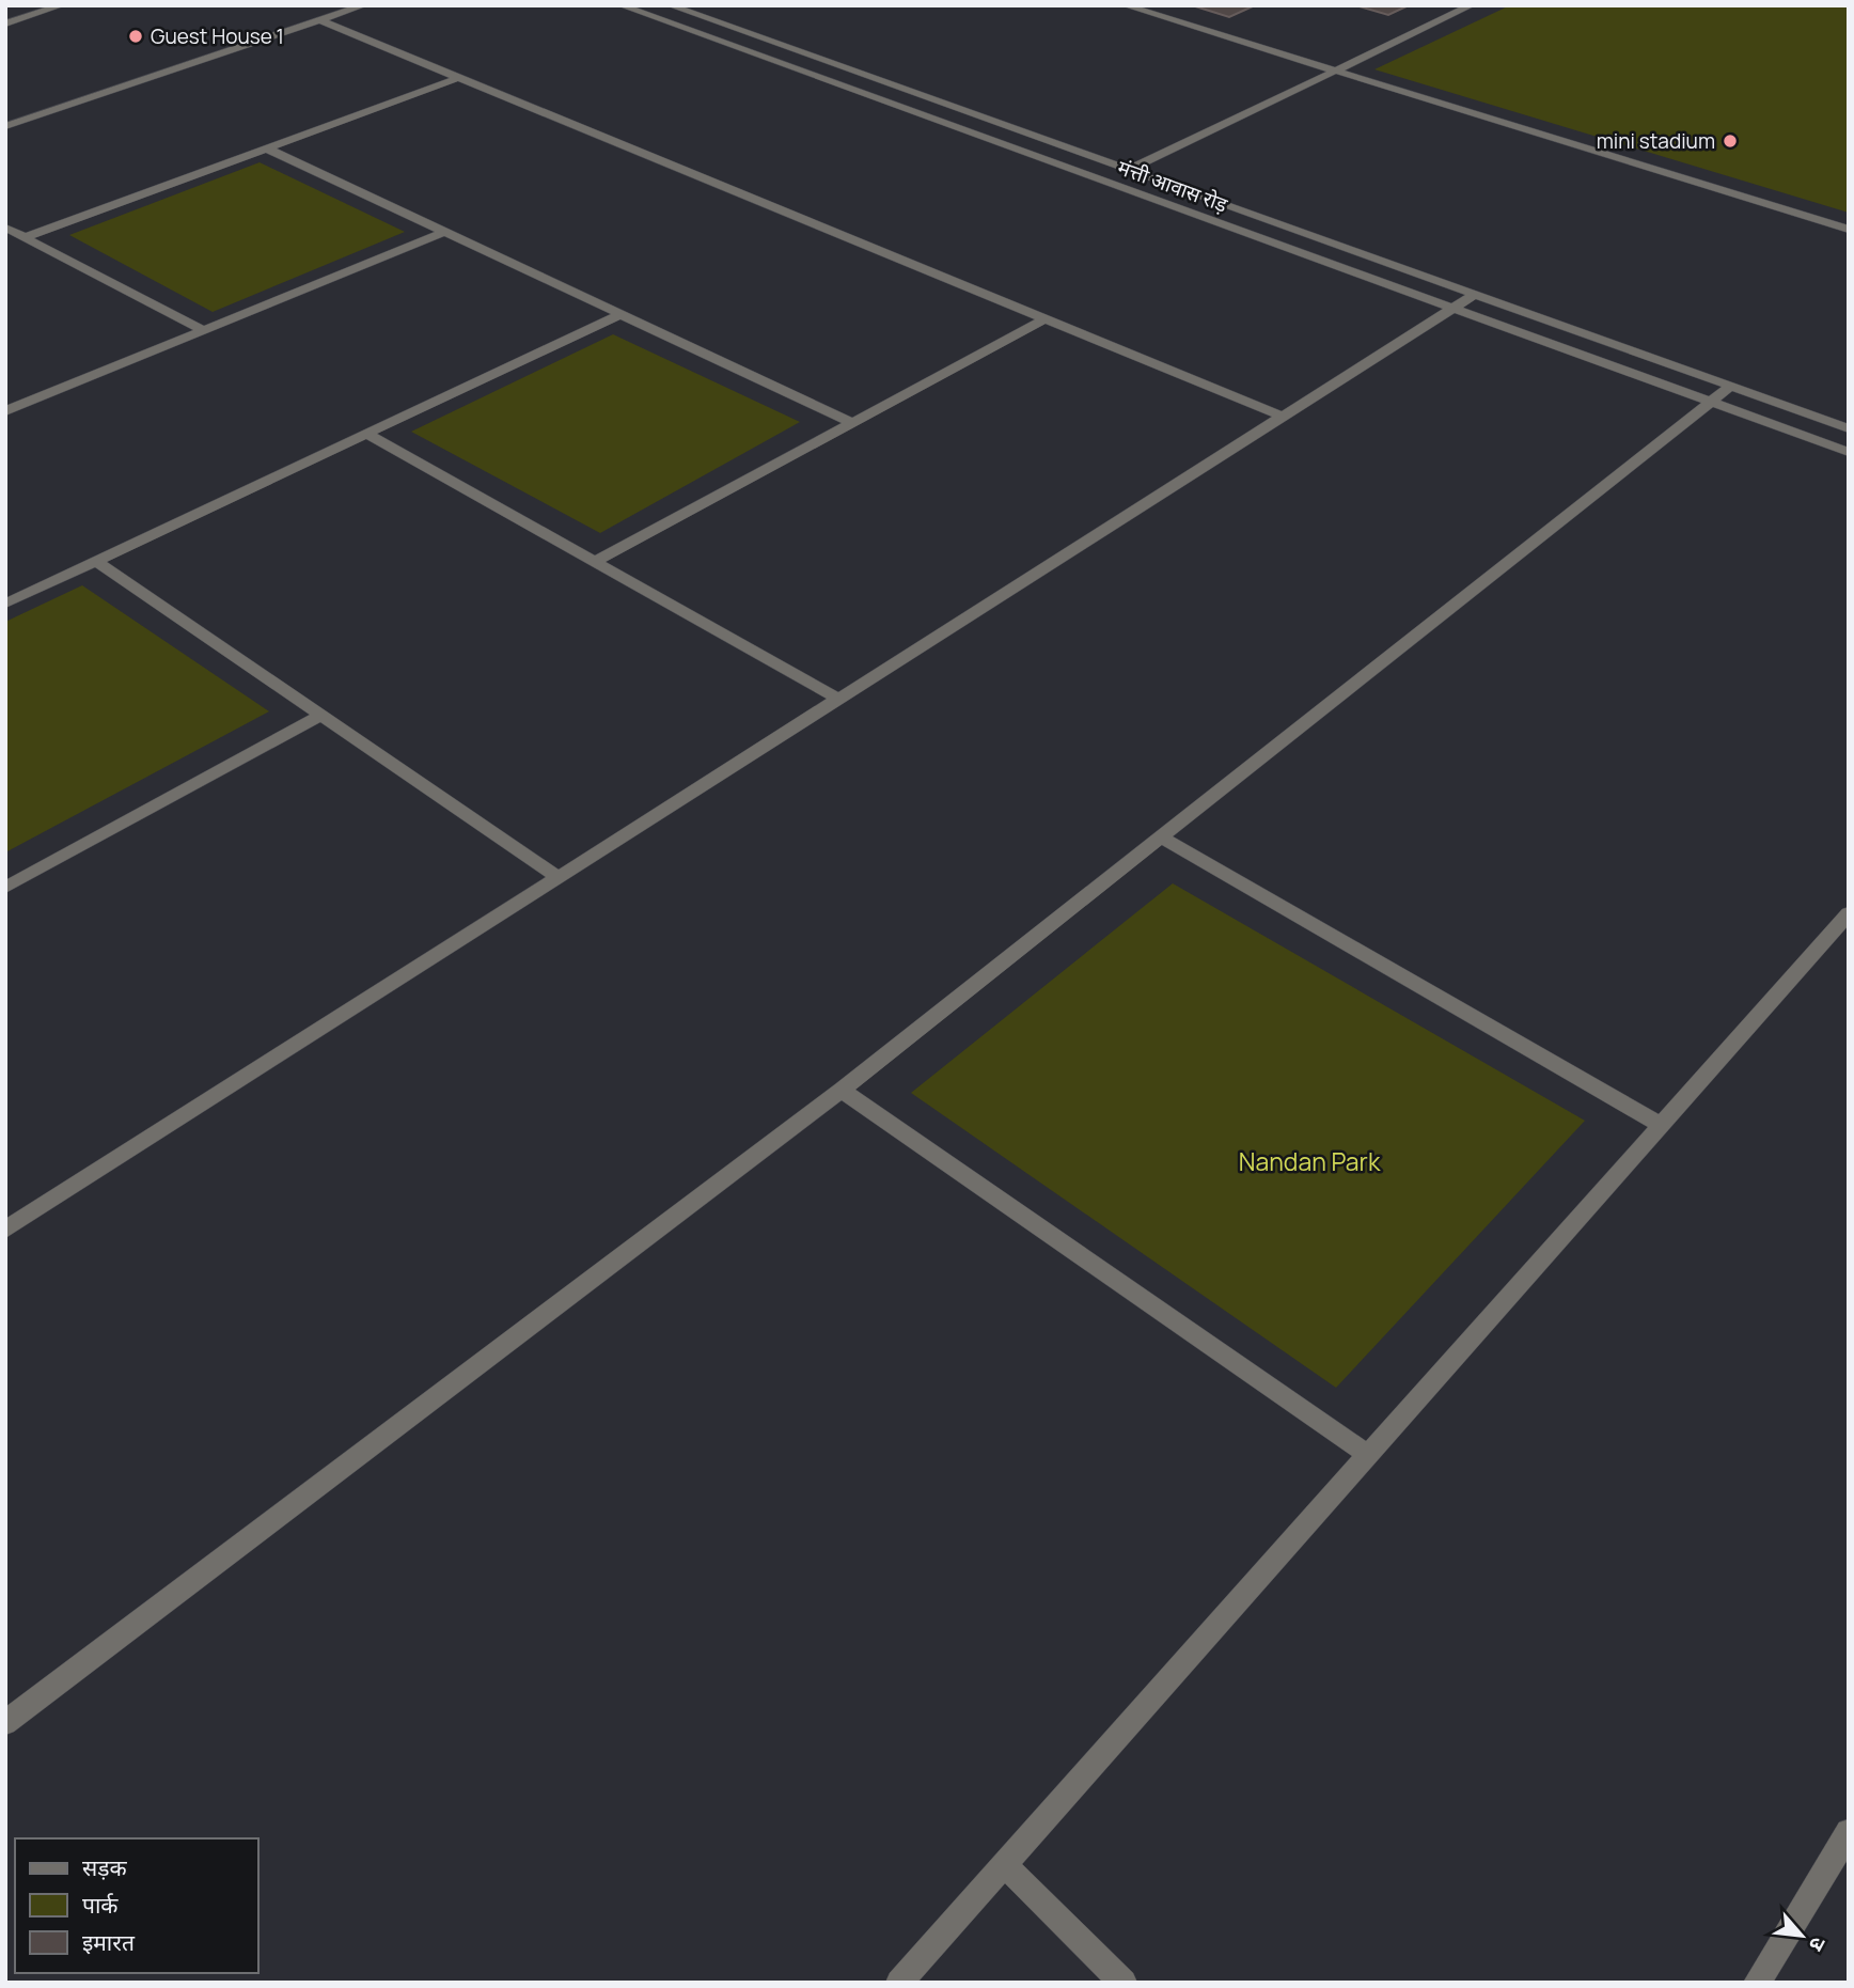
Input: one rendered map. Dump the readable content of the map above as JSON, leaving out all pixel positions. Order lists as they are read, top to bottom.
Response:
{
  "streets": {
    "street": ["मंत्ती आवास रोड़"]
  },
  "parks": ["Nandan Park"],
  "places": ["Guest House 1", "mini stadium"],
  "legend": ["सड़क", "पार्क", "इमारत"],
  "north": "bottom right"
}
